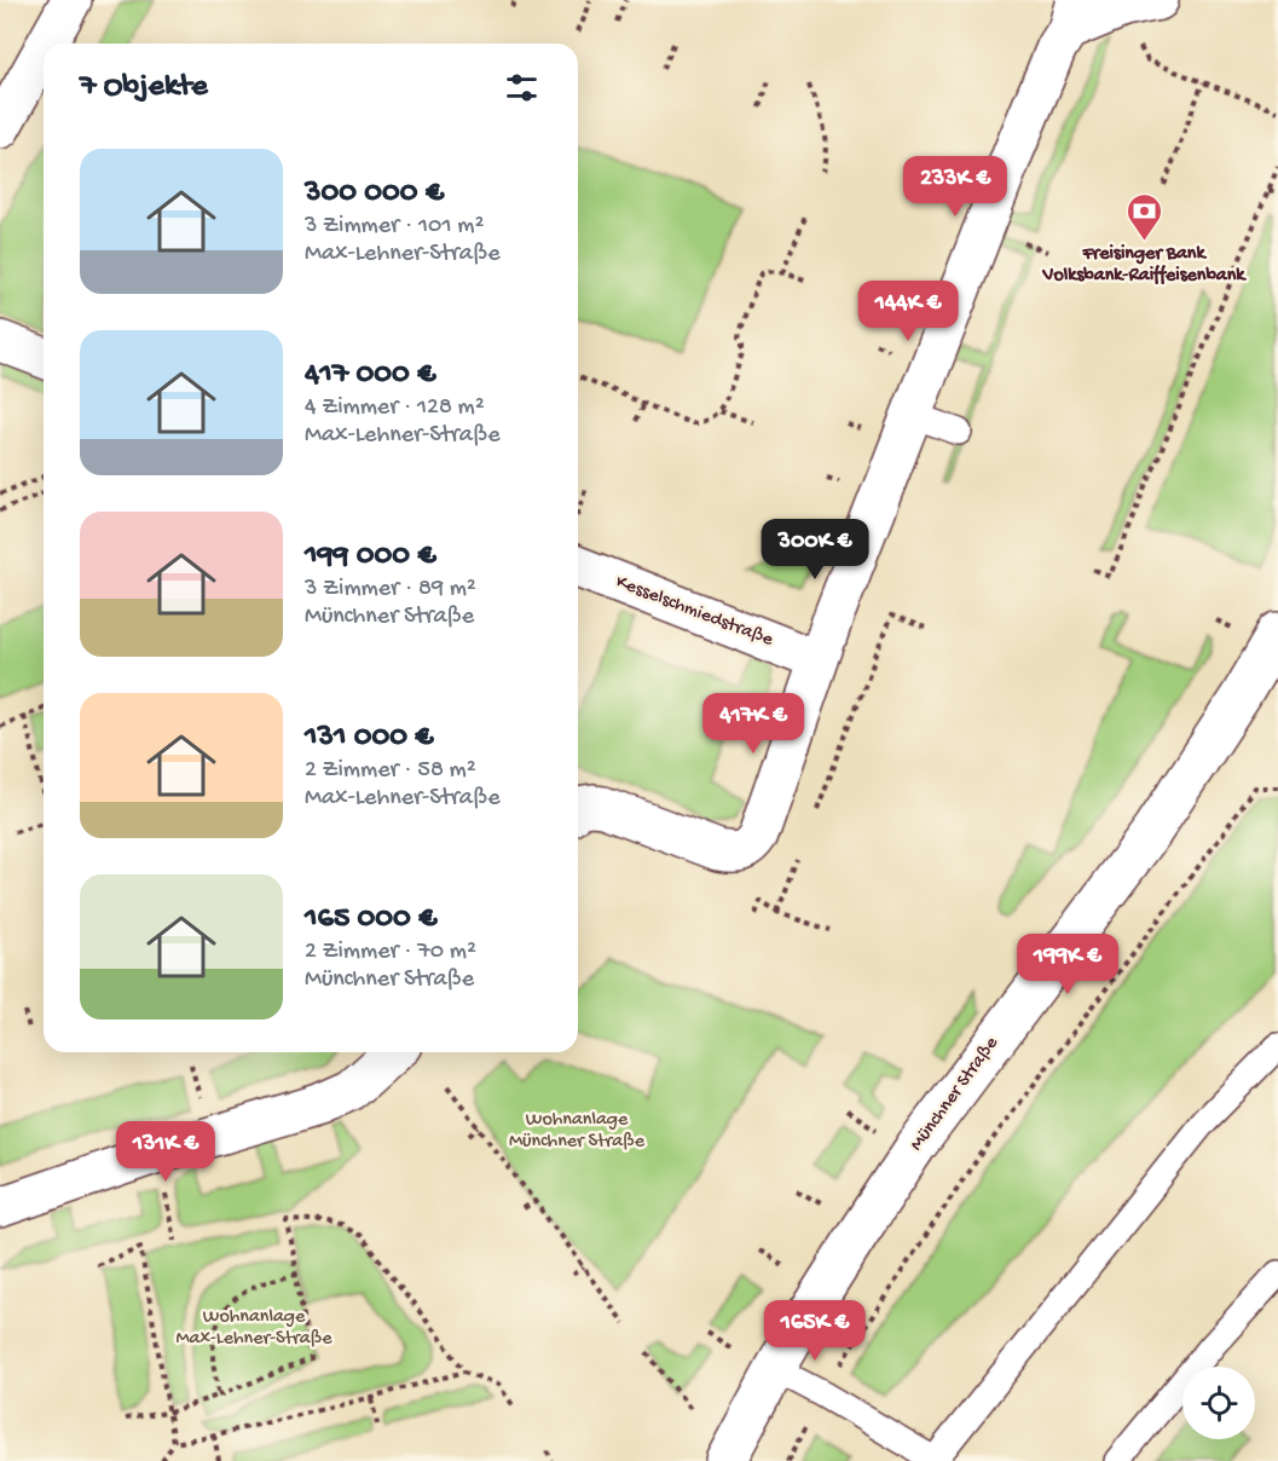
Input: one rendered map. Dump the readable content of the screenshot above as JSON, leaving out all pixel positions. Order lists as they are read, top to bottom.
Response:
{
  "streets": {
    "street": ["Kesselschmiedstraße", "Münchner Straße"]
  },
  "parks": ["Wohnanlage Münchner Straße", "Wohnanlage Max-Lehner-Straße"],
  "places": {
    "bank": ["Freisinger Bank Volksbank-Raiffeisenbank"]
  },
  "page": {
    "heading": "7 Objekte",
    "list": [
      {
        "name": "300 000 €",
        "note": "3 Zimmer · 101 m² · Max-Lehner-Straße"
      },
      {
        "name": "417 000 €",
        "note": "4 Zimmer · 128 m² · Max-Lehner-Straße"
      },
      {
        "name": "199 000 €",
        "note": "3 Zimmer · 89 m² · Münchner Straße"
      },
      {
        "name": "131 000 €",
        "note": "2 Zimmer · 58 m² · Max-Lehner-Straße"
      },
      {
        "name": "165 000 €",
        "note": "2 Zimmer · 70 m² · Münchner Straße"
      }
    ],
    "price": [
      "233K €",
      "144K €",
      "300K €",
      "417K €",
      "199K €",
      "131K €",
      "165K €"
    ]
  }
}
